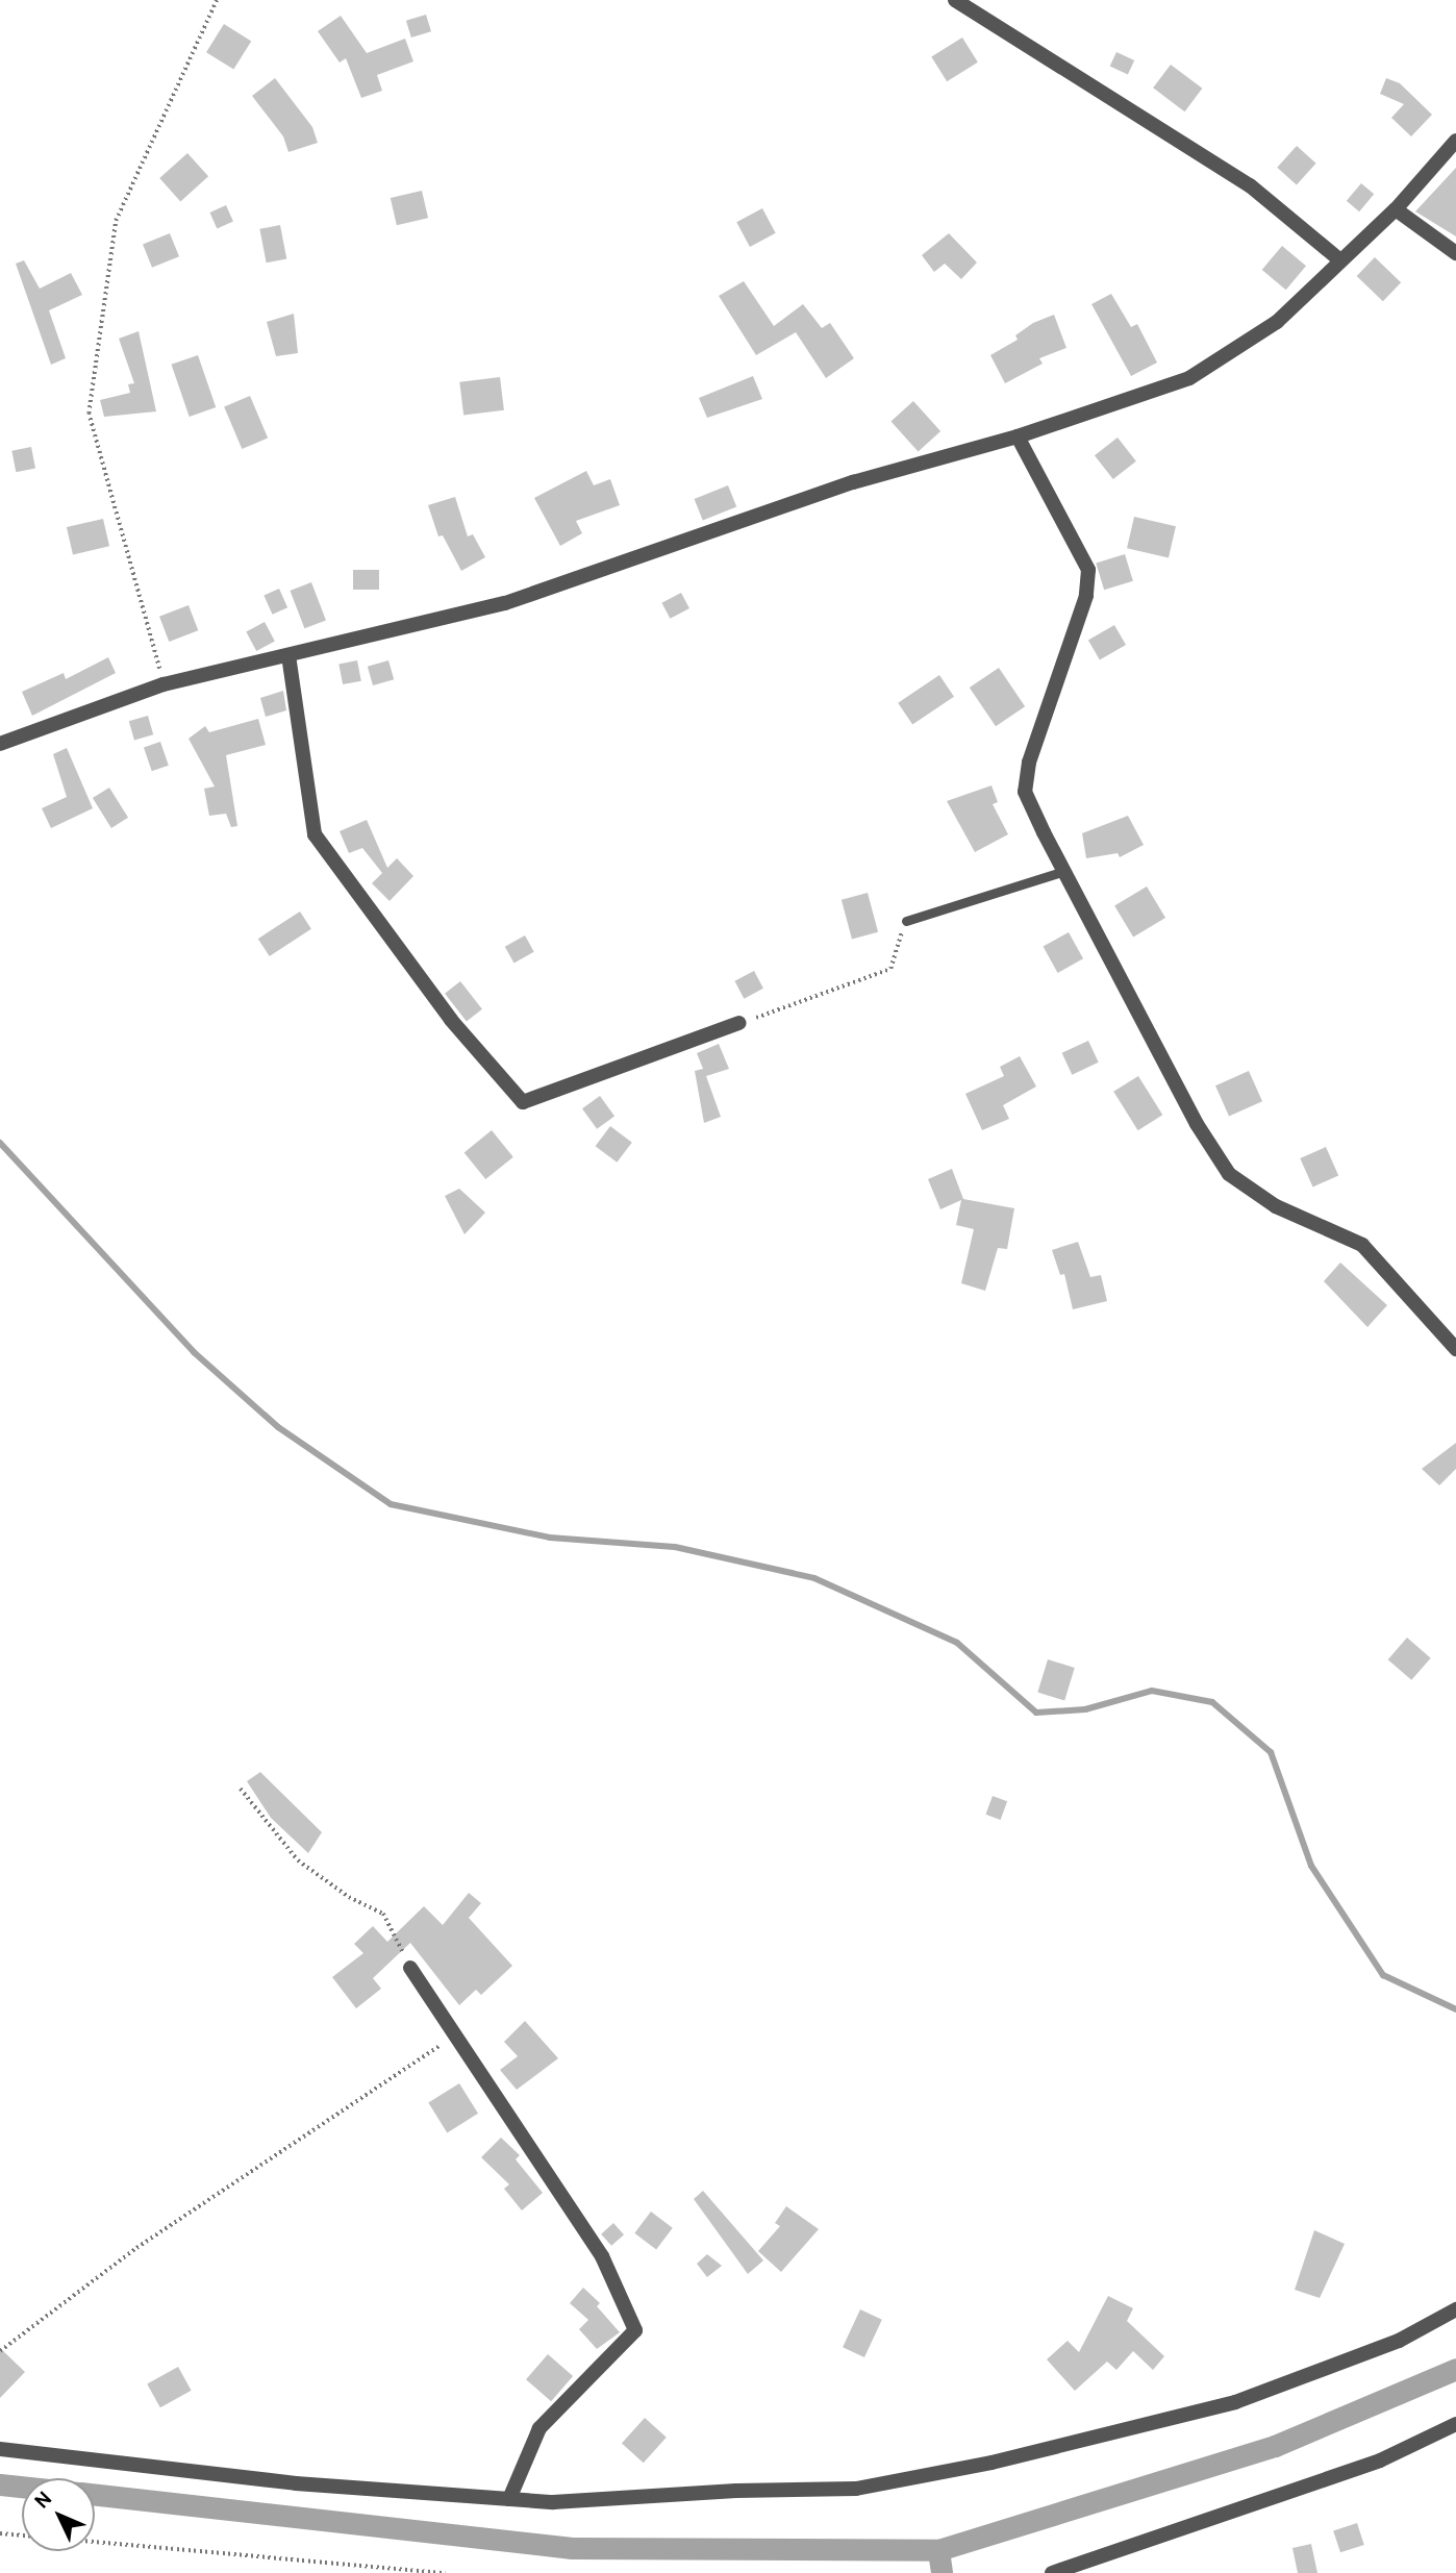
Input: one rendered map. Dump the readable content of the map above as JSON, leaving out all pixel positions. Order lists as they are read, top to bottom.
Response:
{
  "north": "top left"
}
